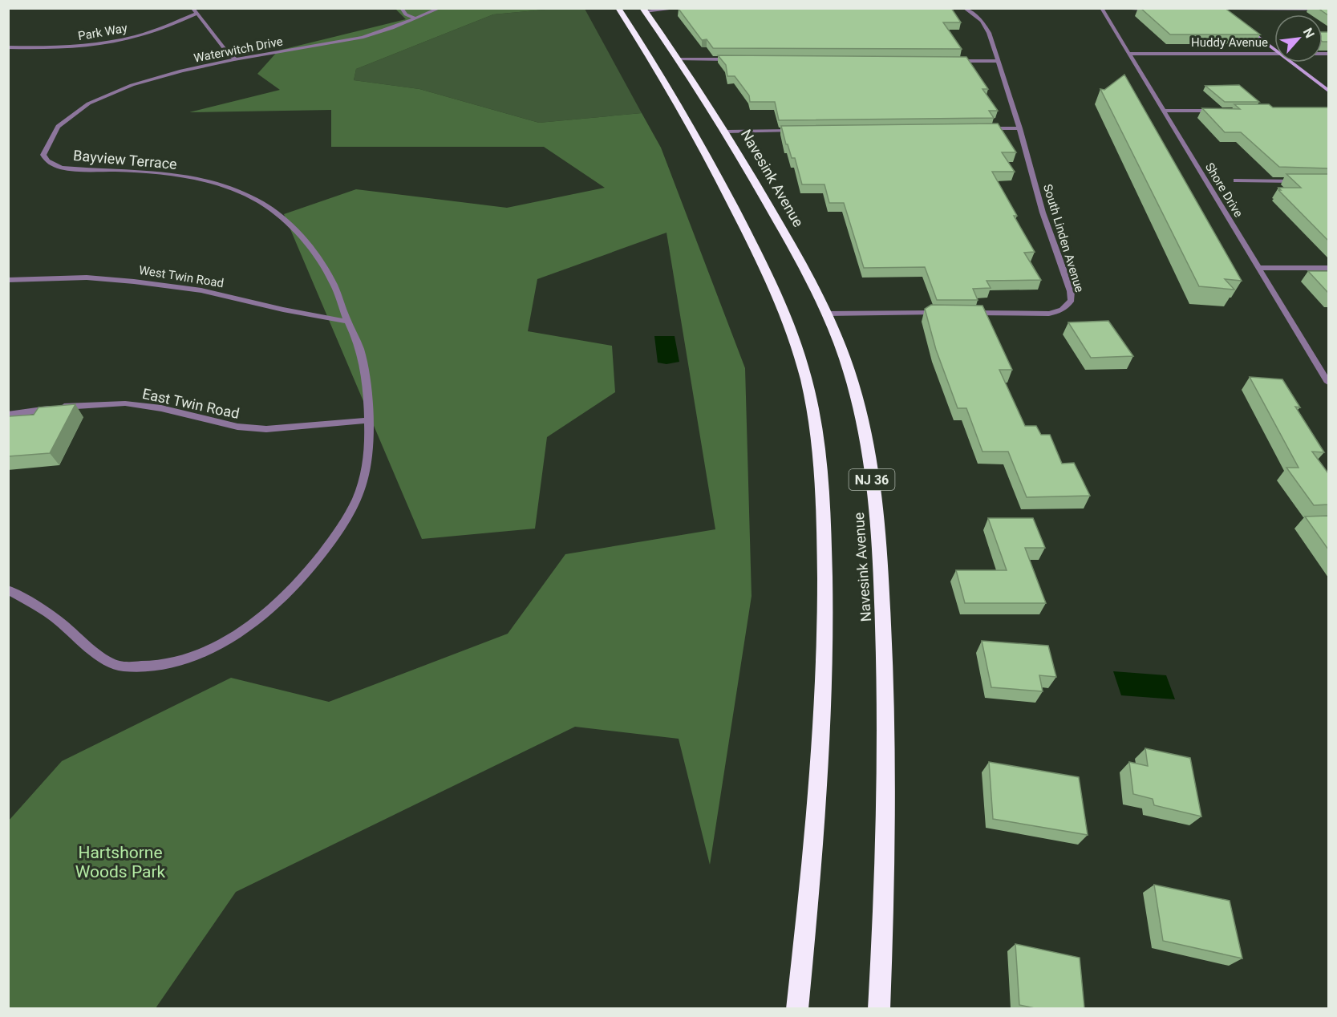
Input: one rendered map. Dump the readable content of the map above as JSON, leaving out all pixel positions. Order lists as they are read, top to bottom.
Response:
{
  "streets": {
    "highway": ["Navesink Avenue", "NJ 36"],
    "street": [
      "Park Way",
      "Huddy Avenue",
      "Waterwitch Drive",
      "Bayview Terrace",
      "Shore Drive",
      "South Linden Avenue",
      "West Twin Road",
      "East Twin Road"
    ]
  },
  "crossings": [
    ["Huddy Avenue", "Shore Drive"],
    ["Waterwitch Drive", "Bayview Terrace"],
    ["Bayview Terrace", "West Twin Road"],
    ["Bayview Terrace", "East Twin Road"]
  ],
  "parks": ["Hartshorne Woods Park"],
  "north": "top right"
}
